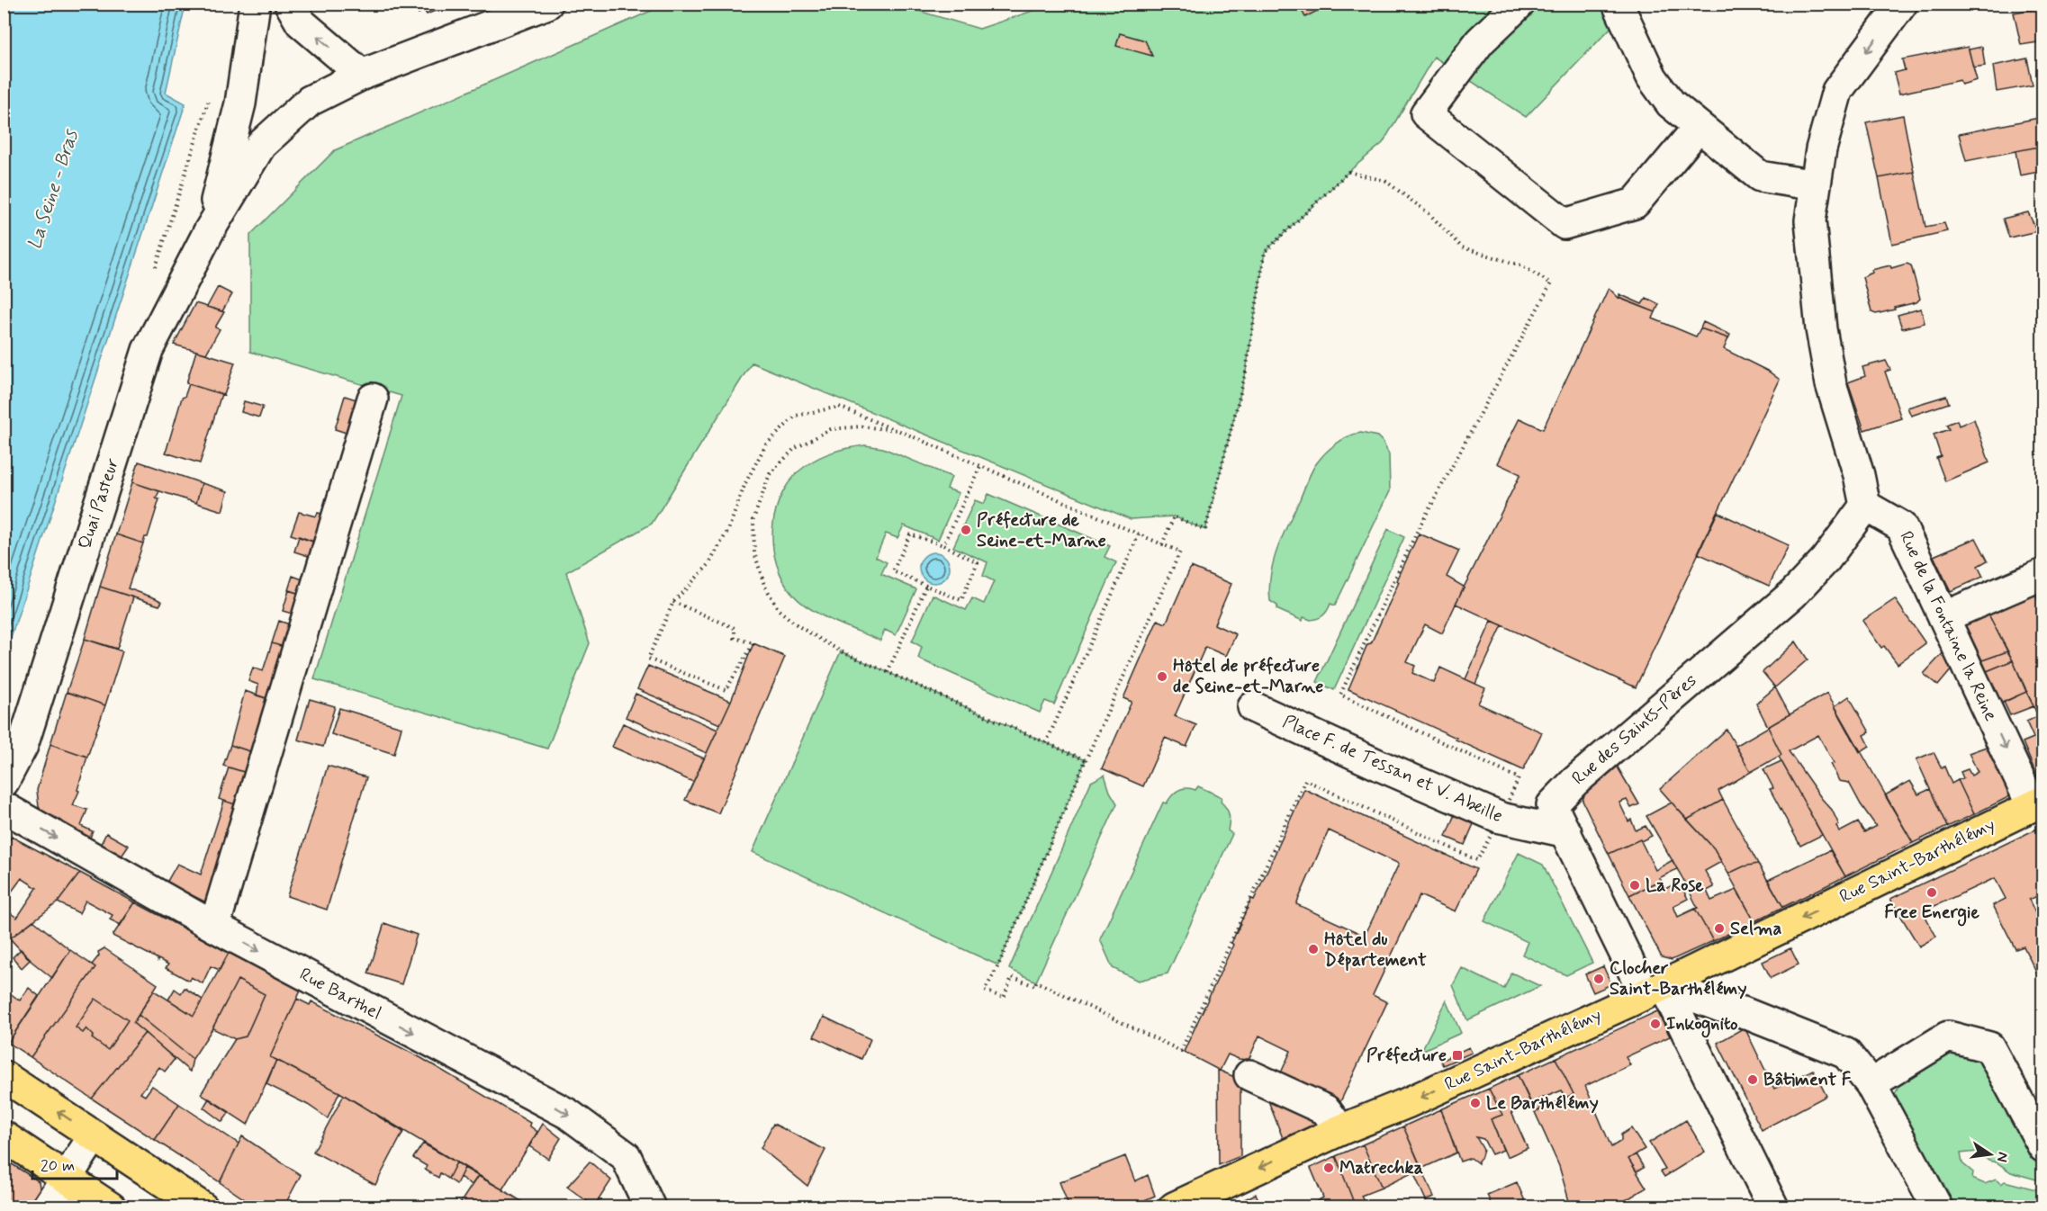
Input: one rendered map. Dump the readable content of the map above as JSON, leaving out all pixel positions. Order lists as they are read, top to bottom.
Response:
{
  "streets": {
    "main road": ["Rue Saint-Barthélémy"],
    "street": [
      "Quai Pasteur",
      "Rue de la Fontaine la Reine",
      "Rue des Saints-Pères",
      "Place F. de Tessan et V. Abeille",
      "Rue Barthel"
    ]
  },
  "crossings": [
    ["Rue de la Fontaine la Reine", "Rue des Saints-Pères"],
    ["Rue de la Fontaine la Reine", "Rue Saint-Barthélémy"],
    ["Rue des Saints-Pères", "Place F. de Tessan et V. Abeille"],
    ["Rue des Saints-Pères", "Rue Saint-Barthélémy"]
  ],
  "one_way": ["Rue de la Fontaine la Reine", "Rue Saint-Barthélémy", "Rue Barthel"],
  "water": ["La Seine - Bras"],
  "places": {
    "other": [
      "Préfecture de Seine-et-Marne",
      "Hôtel de préfecture de Seine-et-Marne",
      "La Rose",
      "Free Energie",
      "Selma",
      "Hôtel du Département",
      "Clocher Saint-Barthélémy",
      "Inkognito",
      "Bâtiment F",
      "Le Barthélémy",
      "Matrechka"
    ],
    "transit": ["Préfecture"]
  },
  "scale_bar": "20 m",
  "north": "right"
}
